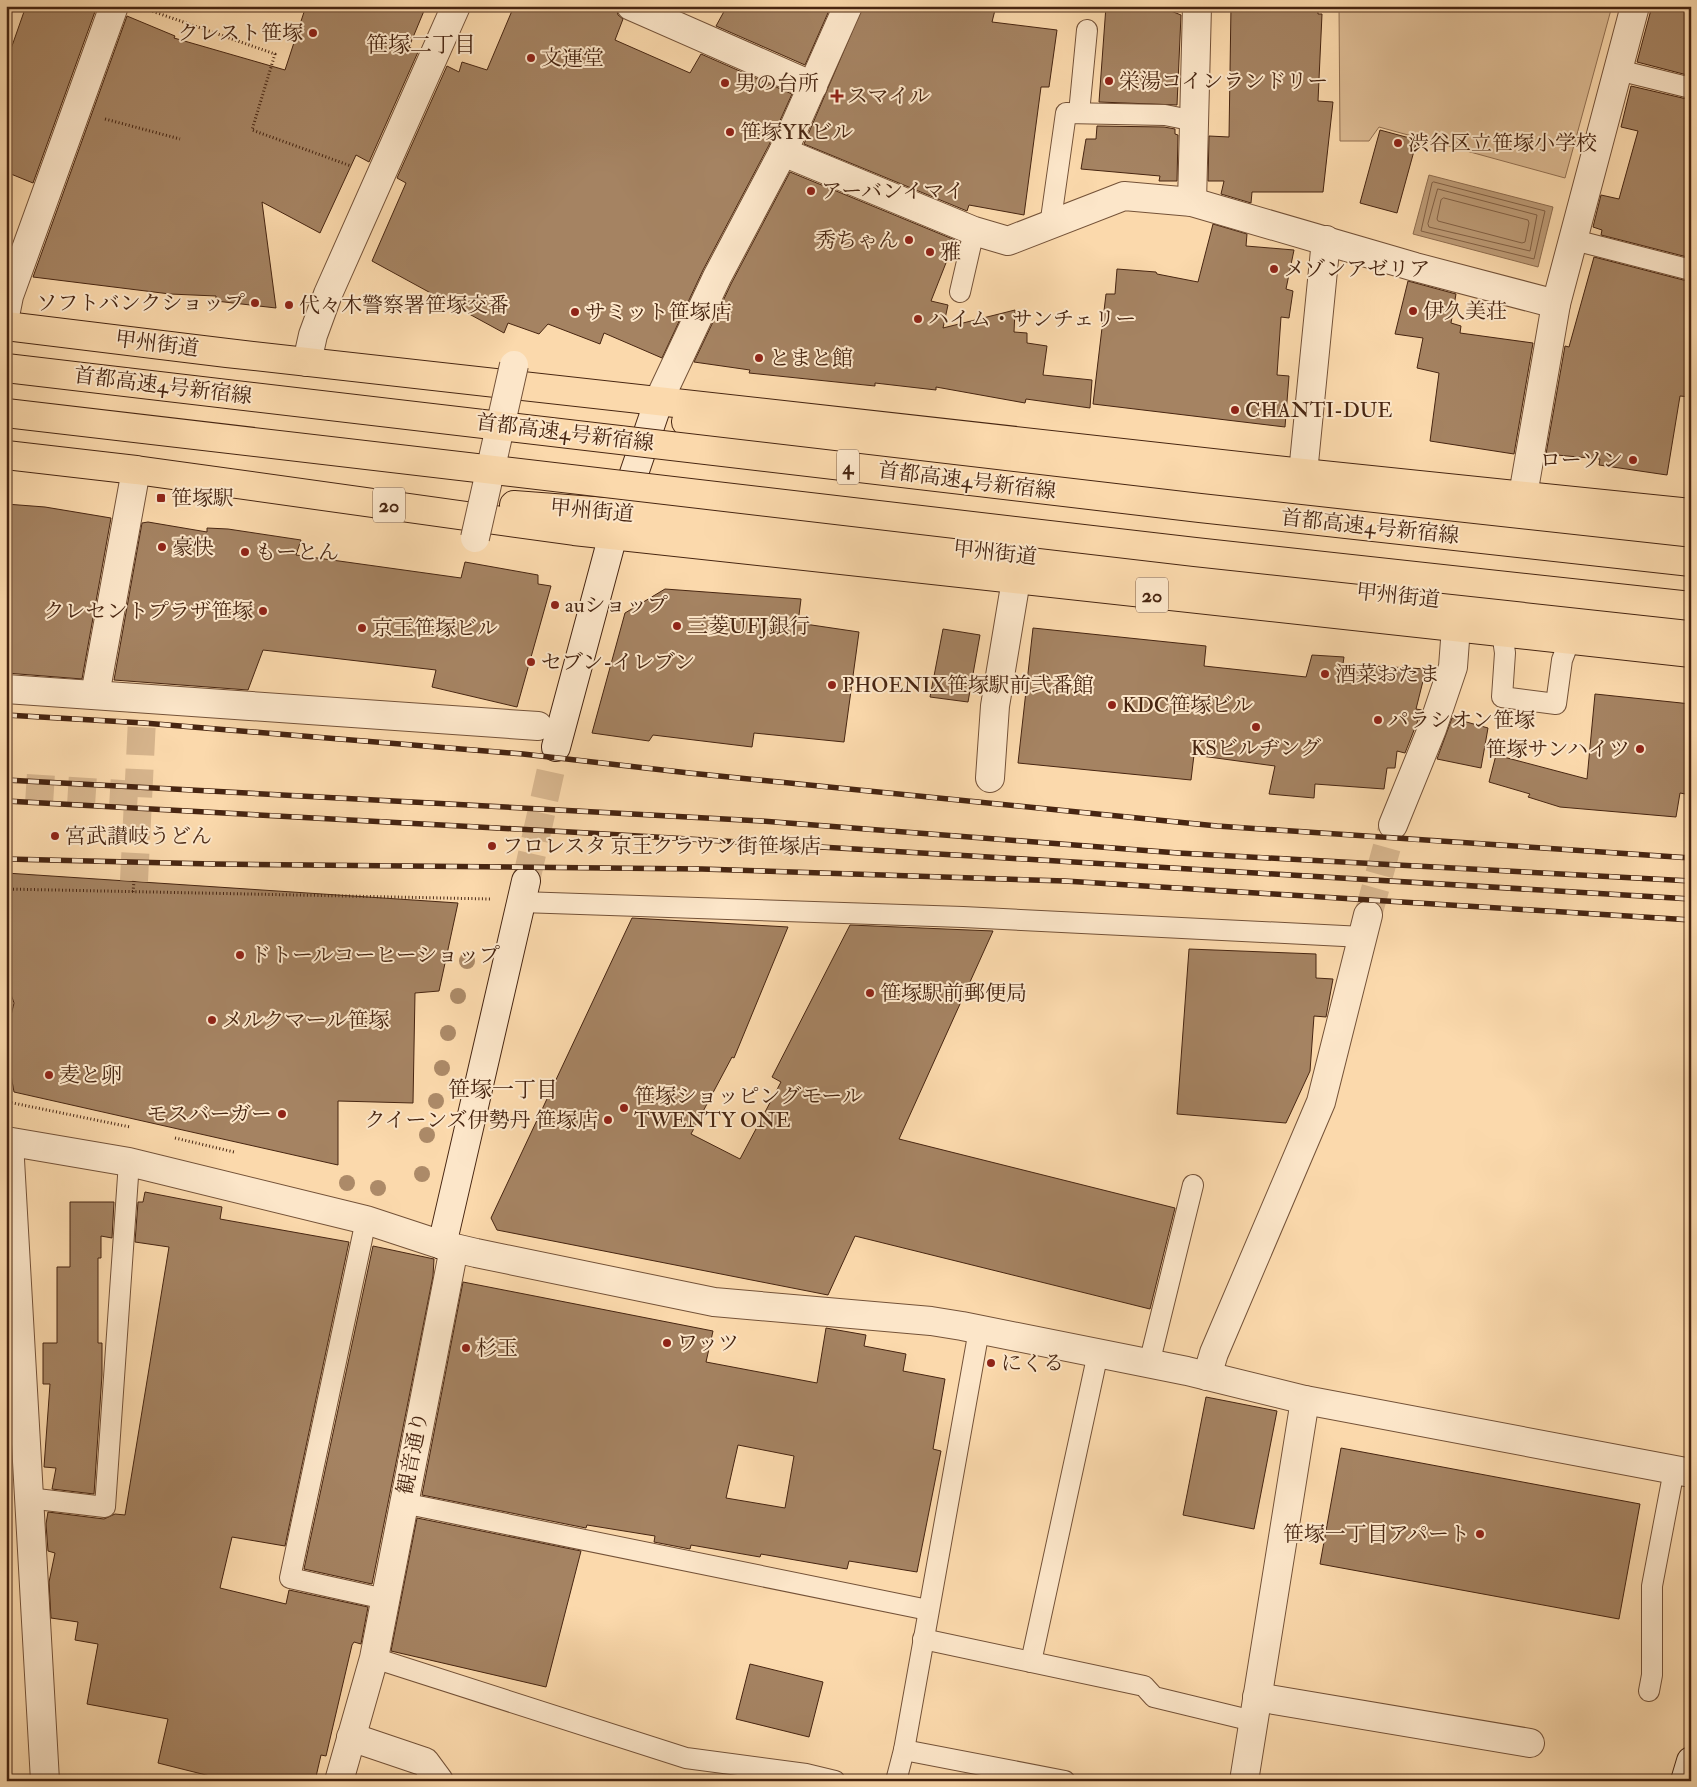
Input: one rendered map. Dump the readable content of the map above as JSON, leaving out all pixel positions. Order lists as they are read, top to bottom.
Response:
{
  "streets": {
    "highway": [
      "甲州街道",
      "首都高速4号新宿線",
      "4",
      "20"
    ],
    "street": ["観音通り"]
  },
  "crossings": [
    ["甲州街道", "20"]
  ],
  "districts": ["笹塚二丁目", "笹塚一丁目"],
  "places": {
    "other": [
      "クレスト笹塚",
      "文運堂",
      "栄湯コインランドリー",
      "男の台所",
      "笹塚YKビル",
      "渋谷区立笹塚小学校",
      "アーバンイマイ",
      "秀ちゃん",
      "雅",
      "メゾンアゼリア",
      "ソフトバンクショップ",
      "代々木警察署笹塚交番",
      "伊久美荘",
      "サミット笹塚店",
      "ハイム・サンチェリー",
      "とまと館",
      "CHANTI-DUE",
      "ローソン",
      "豪快",
      "もーとん",
      "auショップ",
      "クレセントプラザ笹塚",
      "三菱UFJ銀行",
      "京王笹塚ビル",
      "セブン-イレブン",
      "酒菜おたま",
      "PHOENIX笹塚駅前弐番館",
      "KDC笹塚ビル",
      "パラシオン笹塚",
      "KSビルヂング",
      "笹塚サンハイツ",
      "宮武讃岐うどん",
      "フロレスタ 京王クラウン街笹塚店",
      "ドトールコーヒーショップ",
      "笹塚駅前郵便局",
      "メルクマール笹塚",
      "麦と卵",
      "笹塚ショッピングモール TWENTY ONE",
      "モスバーガー",
      "クイーンズ伊勢丹 笹塚店",
      "ワッツ",
      "杉玉",
      "にくる",
      "笹塚一丁目アパート"
    ],
    "health": ["スマイル"],
    "transit": ["笹塚駅"]
  }
}
